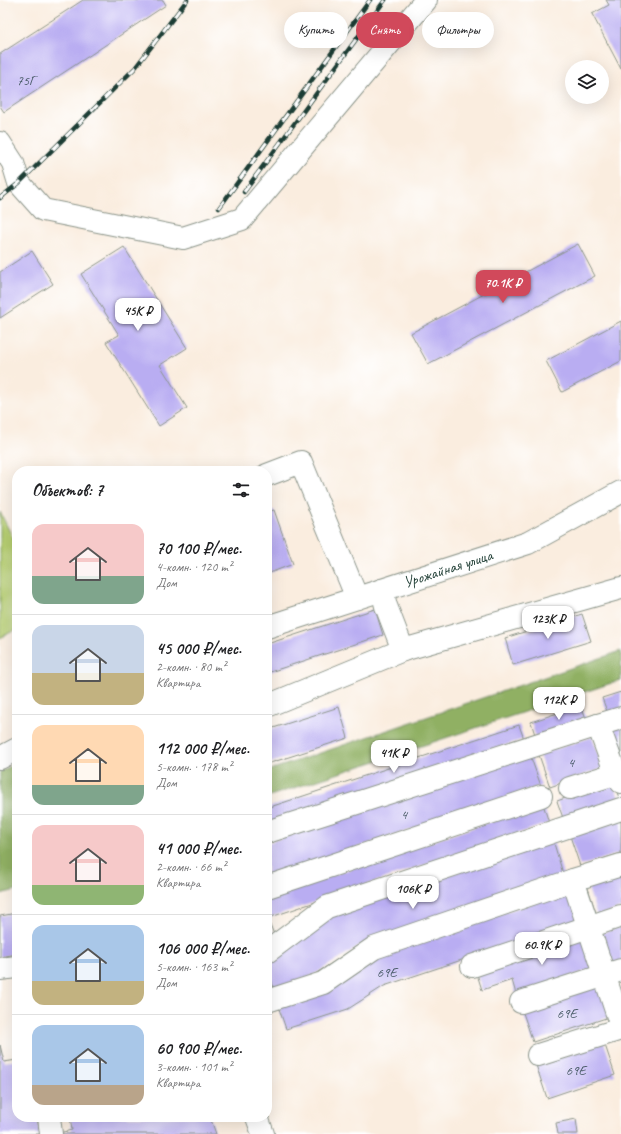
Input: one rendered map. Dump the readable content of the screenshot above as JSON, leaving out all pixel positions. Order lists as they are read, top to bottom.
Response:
{
  "streets": {
    "street": ["Урожайная улица"]
  },
  "house_numbers": [
    "75Г",
    "4",
    "4",
    "69Е",
    "69Е",
    "69Е"
  ],
  "page": {
    "chip": ["Купить", "Снять", "Фильтры"],
    "price": [
      "70.1K ₽",
      "45K ₽",
      "123K ₽",
      "112K ₽",
      "41K ₽",
      "106K ₽",
      "60.9K ₽"
    ],
    "heading": "Объектов: 7",
    "list": [
      {
        "name": "70 100 ₽/мес.",
        "note": "4-комн. · 120 m² · Дом"
      },
      {
        "name": "45 000 ₽/мес.",
        "note": "2-комн. · 80 m² · Квартира"
      },
      {
        "name": "112 000 ₽/мес.",
        "note": "5-комн. · 178 m² · Дом"
      },
      {
        "name": "41 000 ₽/мес.",
        "note": "2-комн. · 66 m² · Квартира"
      },
      {
        "name": "106 000 ₽/мес.",
        "note": "5-комн. · 163 m² · Дом"
      },
      {
        "name": "60 900 ₽/мес.",
        "note": "3-комн. · 101 m² · Квартира"
      }
    ]
  }
}
